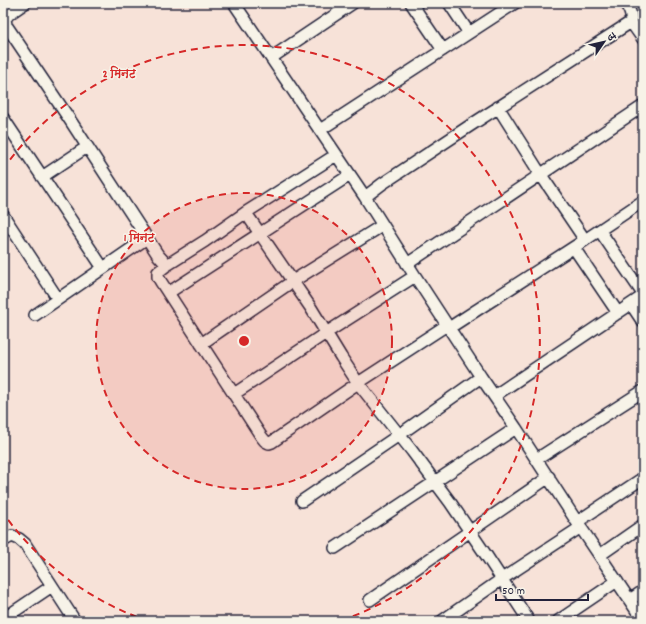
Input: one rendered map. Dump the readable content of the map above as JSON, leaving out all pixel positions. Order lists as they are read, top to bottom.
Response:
{
  "scale_bar": "50 m",
  "north": "top right",
  "rings": ["2 मिनट", "1 मिनट"]
}
